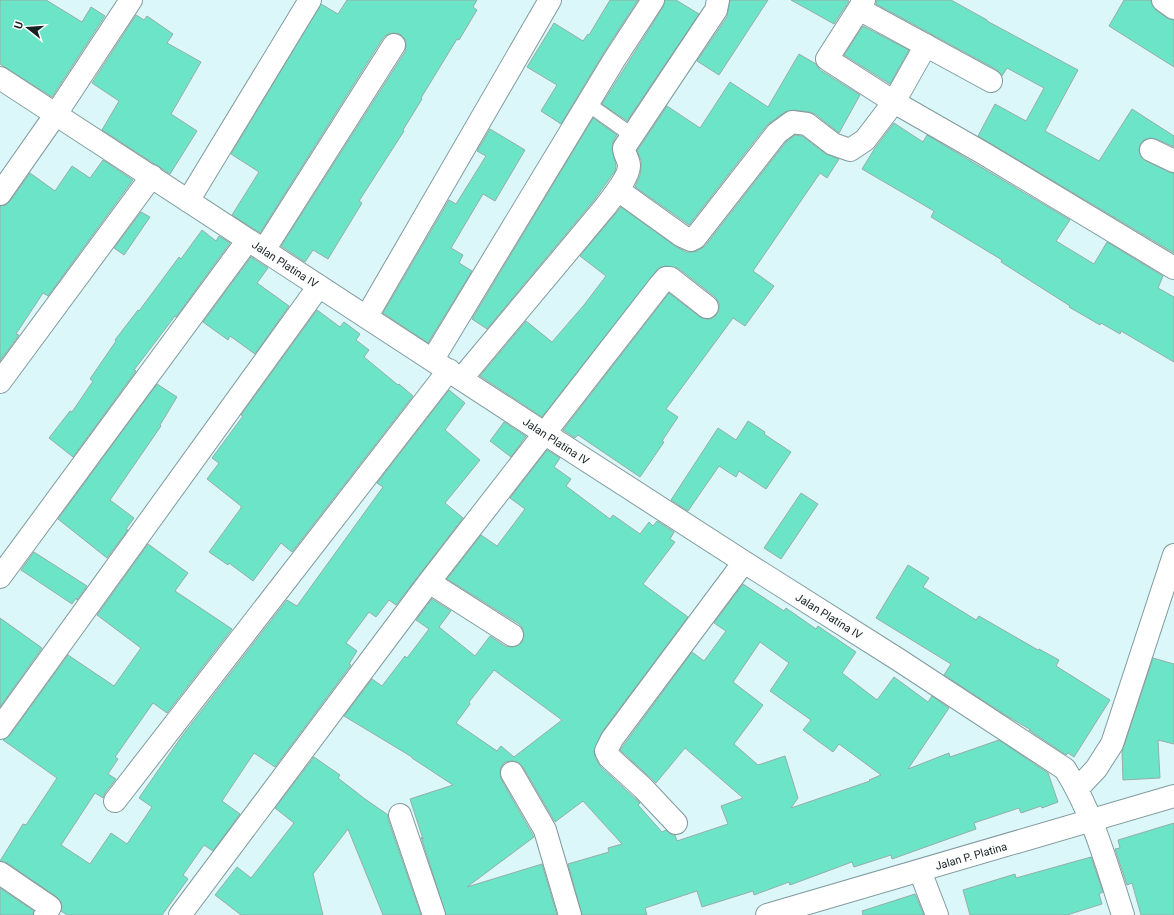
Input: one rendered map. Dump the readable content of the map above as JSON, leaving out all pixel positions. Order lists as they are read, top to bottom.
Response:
{
  "streets": {
    "street": ["Jalan Platina IV", "Jalan P. Platina"]
  },
  "crossings": [
    ["Jalan Platina IV", "Jalan P. Platina"]
  ],
  "north": "left"
}
